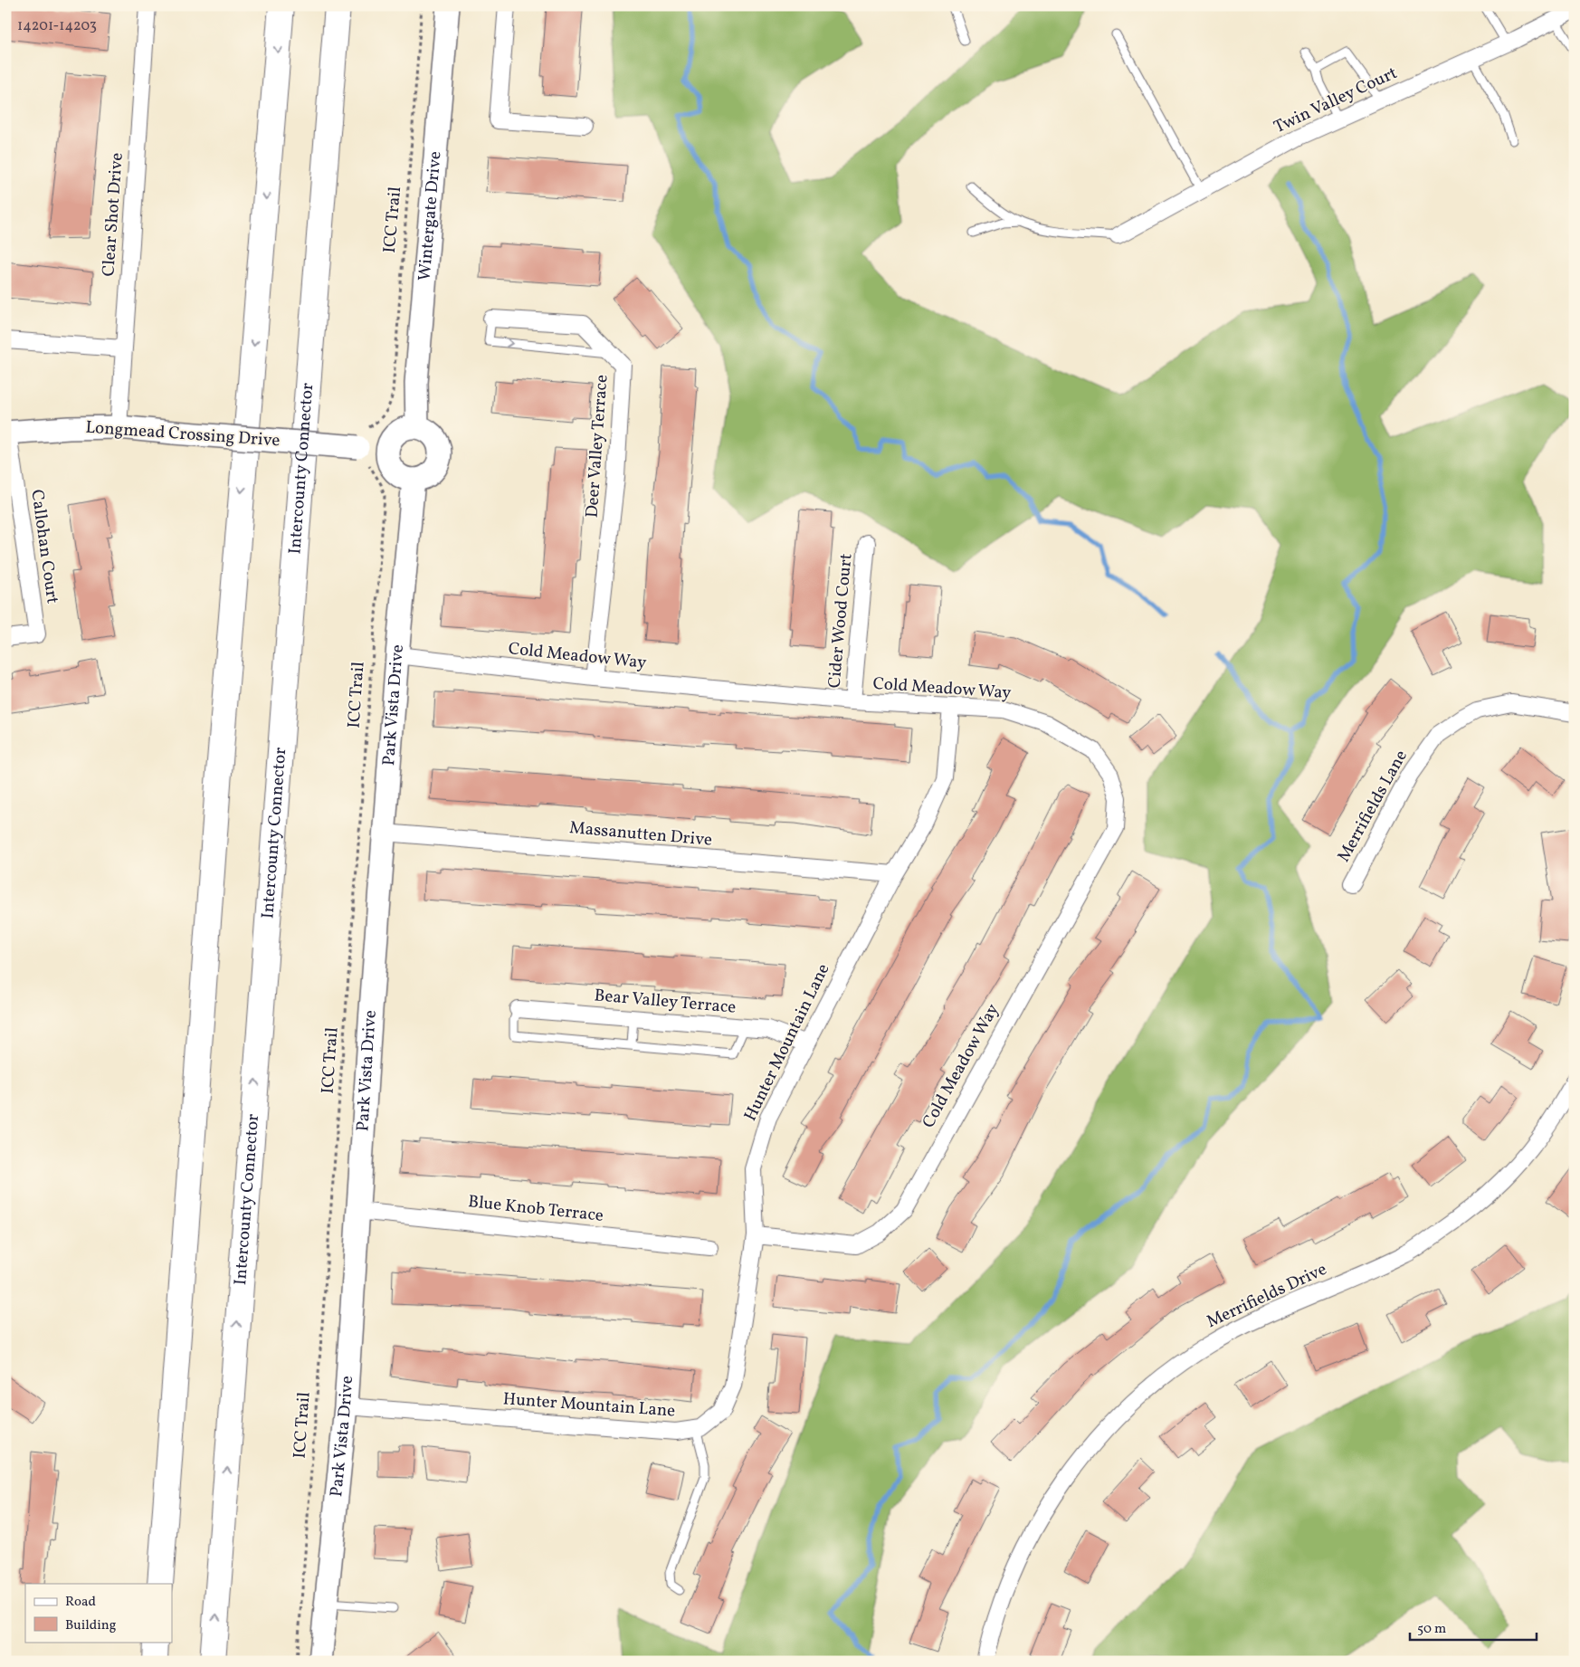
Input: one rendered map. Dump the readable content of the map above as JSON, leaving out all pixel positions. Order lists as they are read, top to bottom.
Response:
{
  "streets": {
    "highway": ["Intercounty Connector"],
    "street": [
      "Twin Valley Court",
      "Clear Shot Drive",
      "Wintergate Drive",
      "Longmead Crossing Drive",
      "Deer Valley Terrace",
      "Callohan Court",
      "Cider Wood Court",
      "Cold Meadow Way",
      "Park Vista Drive",
      "Merrifields Lane",
      "Massanutten Drive",
      "Bear Valley Terrace",
      "Hunter Mountain Lane",
      "Blue Knob Terrace",
      "Merrifields Drive"
    ],
    "path": ["ICC Trail"]
  },
  "crossings": [
    ["Clear Shot Drive", "Longmead Crossing Drive"],
    ["Wintergate Drive", "Longmead Crossing Drive"],
    ["Wintergate Drive", "Park Vista Drive"],
    ["ICC Trail", "Longmead Crossing Drive"],
    ["Longmead Crossing Drive", "Callohan Court"],
    ["Longmead Crossing Drive", "Park Vista Drive"],
    ["Deer Valley Terrace", "Cold Meadow Way"],
    ["Cider Wood Court", "Cold Meadow Way"],
    ["Cold Meadow Way", "Park Vista Drive"],
    ["Cold Meadow Way", "Hunter Mountain Lane"],
    ["Park Vista Drive", "Massanutten Drive"],
    ["Park Vista Drive", "Hunter Mountain Lane"],
    ["Park Vista Drive", "Blue Knob Terrace"],
    ["Massanutten Drive", "Hunter Mountain Lane"],
    ["Bear Valley Terrace", "Hunter Mountain Lane"]
  ],
  "house_numbers": ["14201-14203"],
  "legend": ["Road", "Building"],
  "scale_bar": "50 m"
}
